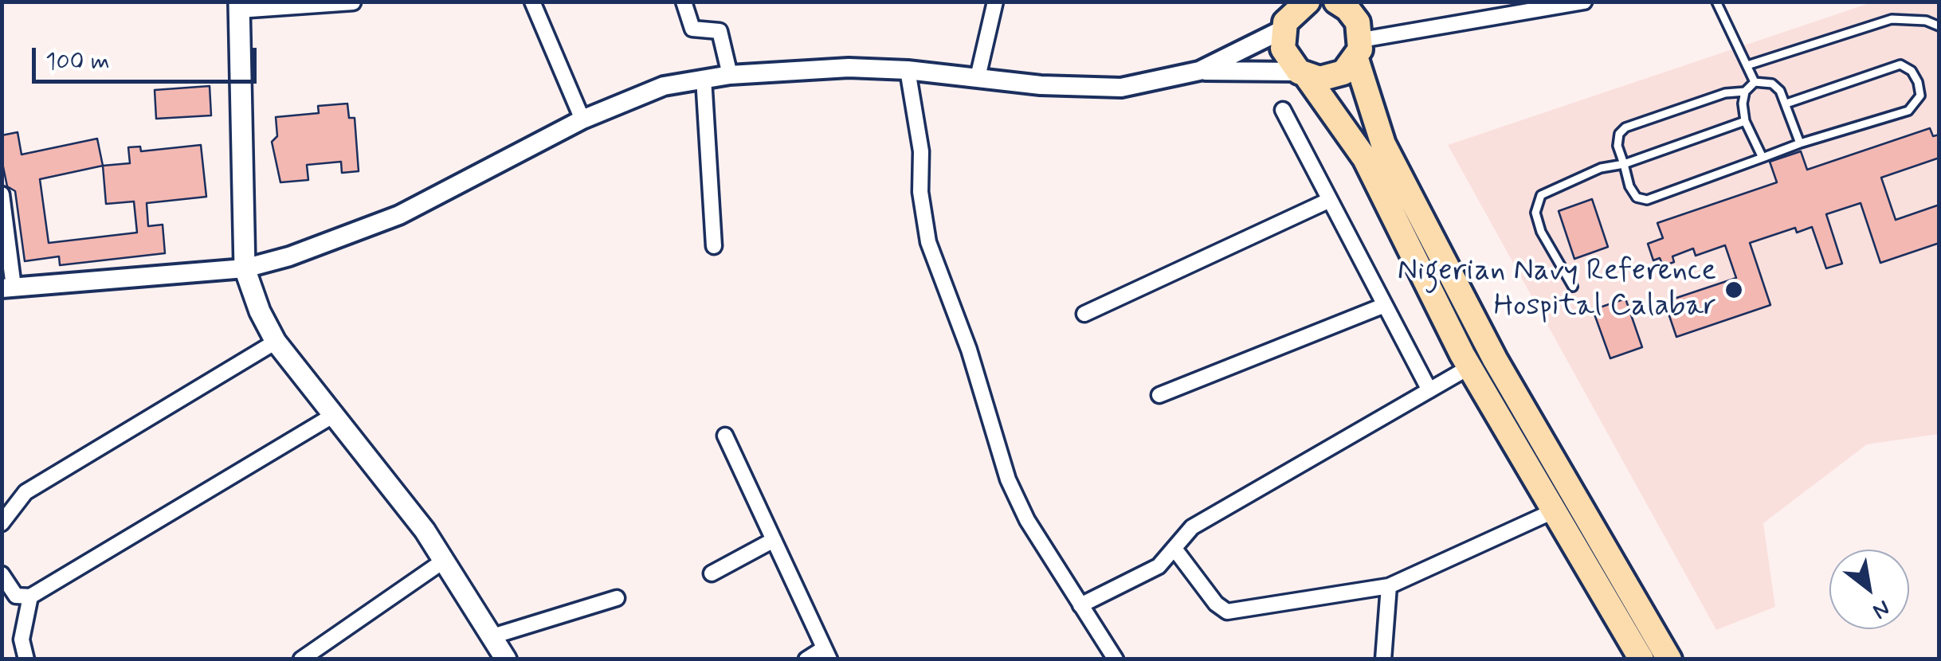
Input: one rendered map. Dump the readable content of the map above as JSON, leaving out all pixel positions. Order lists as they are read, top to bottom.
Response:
{
  "places": ["Nigerian Navy Reference Hospital Calabar"],
  "scale_bar": "100 m",
  "north": "bottom right"
}
